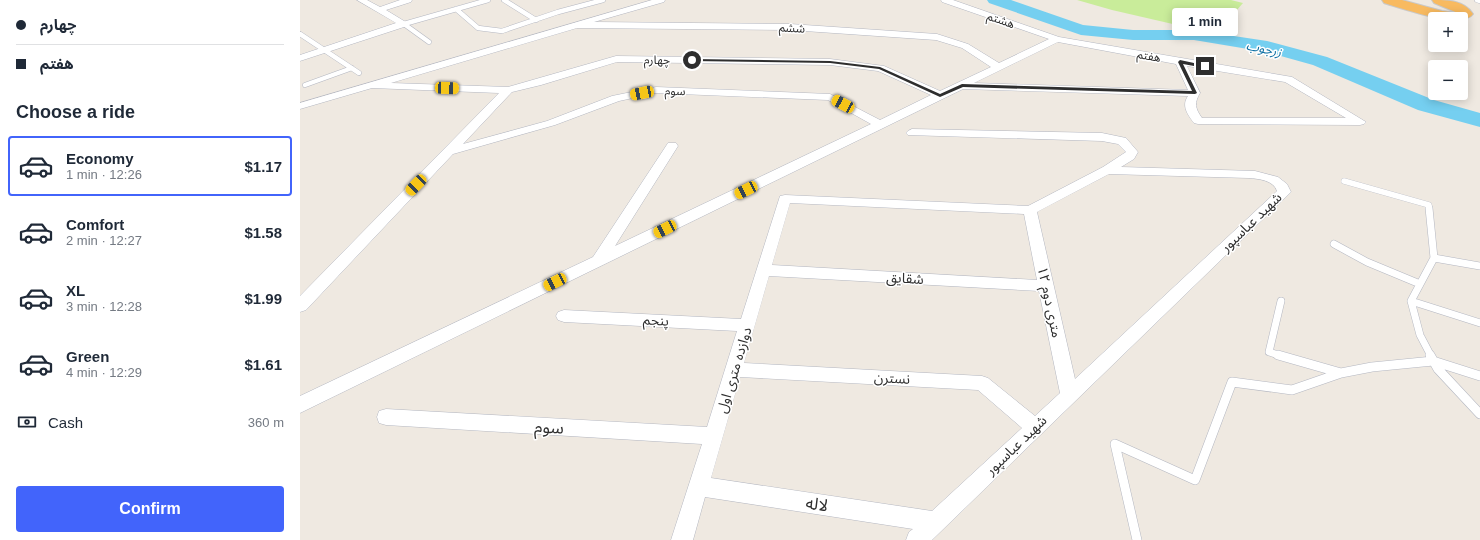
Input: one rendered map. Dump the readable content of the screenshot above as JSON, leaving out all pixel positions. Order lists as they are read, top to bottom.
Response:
{
  "streets": {
    "street": [
      "هشتم",
      "ششم",
      "هفتم",
      "چهارم",
      "سوم",
      "شهید عباسپور",
      "شقایق",
      "۱۲ متری دوم",
      "پنجم",
      "دوازده متری اول",
      "نسترن",
      "لاله"
    ]
  },
  "crossings": [
    ["هشتم", "هفتم"],
    ["سوم", "دوازده متری اول"],
    ["شهید عباسپور", "۱۲ متری دوم"],
    ["شهید عباسپور", "نسترن"],
    ["شهید عباسپور", "لاله"],
    ["شقایق", "۱۲ متری دوم"],
    ["شقایق", "دوازده متری اول"],
    ["۱۲ متری دوم", "دوازده متری اول"],
    ["پنجم", "دوازده متری اول"],
    ["دوازده متری اول", "نسترن"],
    ["دوازده متری اول", "لاله"]
  ],
  "water": ["زرجوب"],
  "page": {
    "banner": ["چهارم", "هفتم"],
    "bubble": "1 min",
    "map_buttons": ["+", "−"],
    "heading": "Choose a ride",
    "list": [
      {
        "name": "Economy",
        "note": "1 min · 12:26",
        "value": "$1.17"
      },
      {
        "name": "Comfort",
        "note": "2 min · 12:27",
        "value": "$1.58"
      },
      {
        "name": "XL",
        "note": "3 min · 12:28",
        "value": "$1.99"
      },
      {
        "name": "Green",
        "note": "4 min · 12:29",
        "value": "$1.61"
      }
    ],
    "pay": ["Cash", "360 m"],
    "buttons": "Confirm"
  }
}
